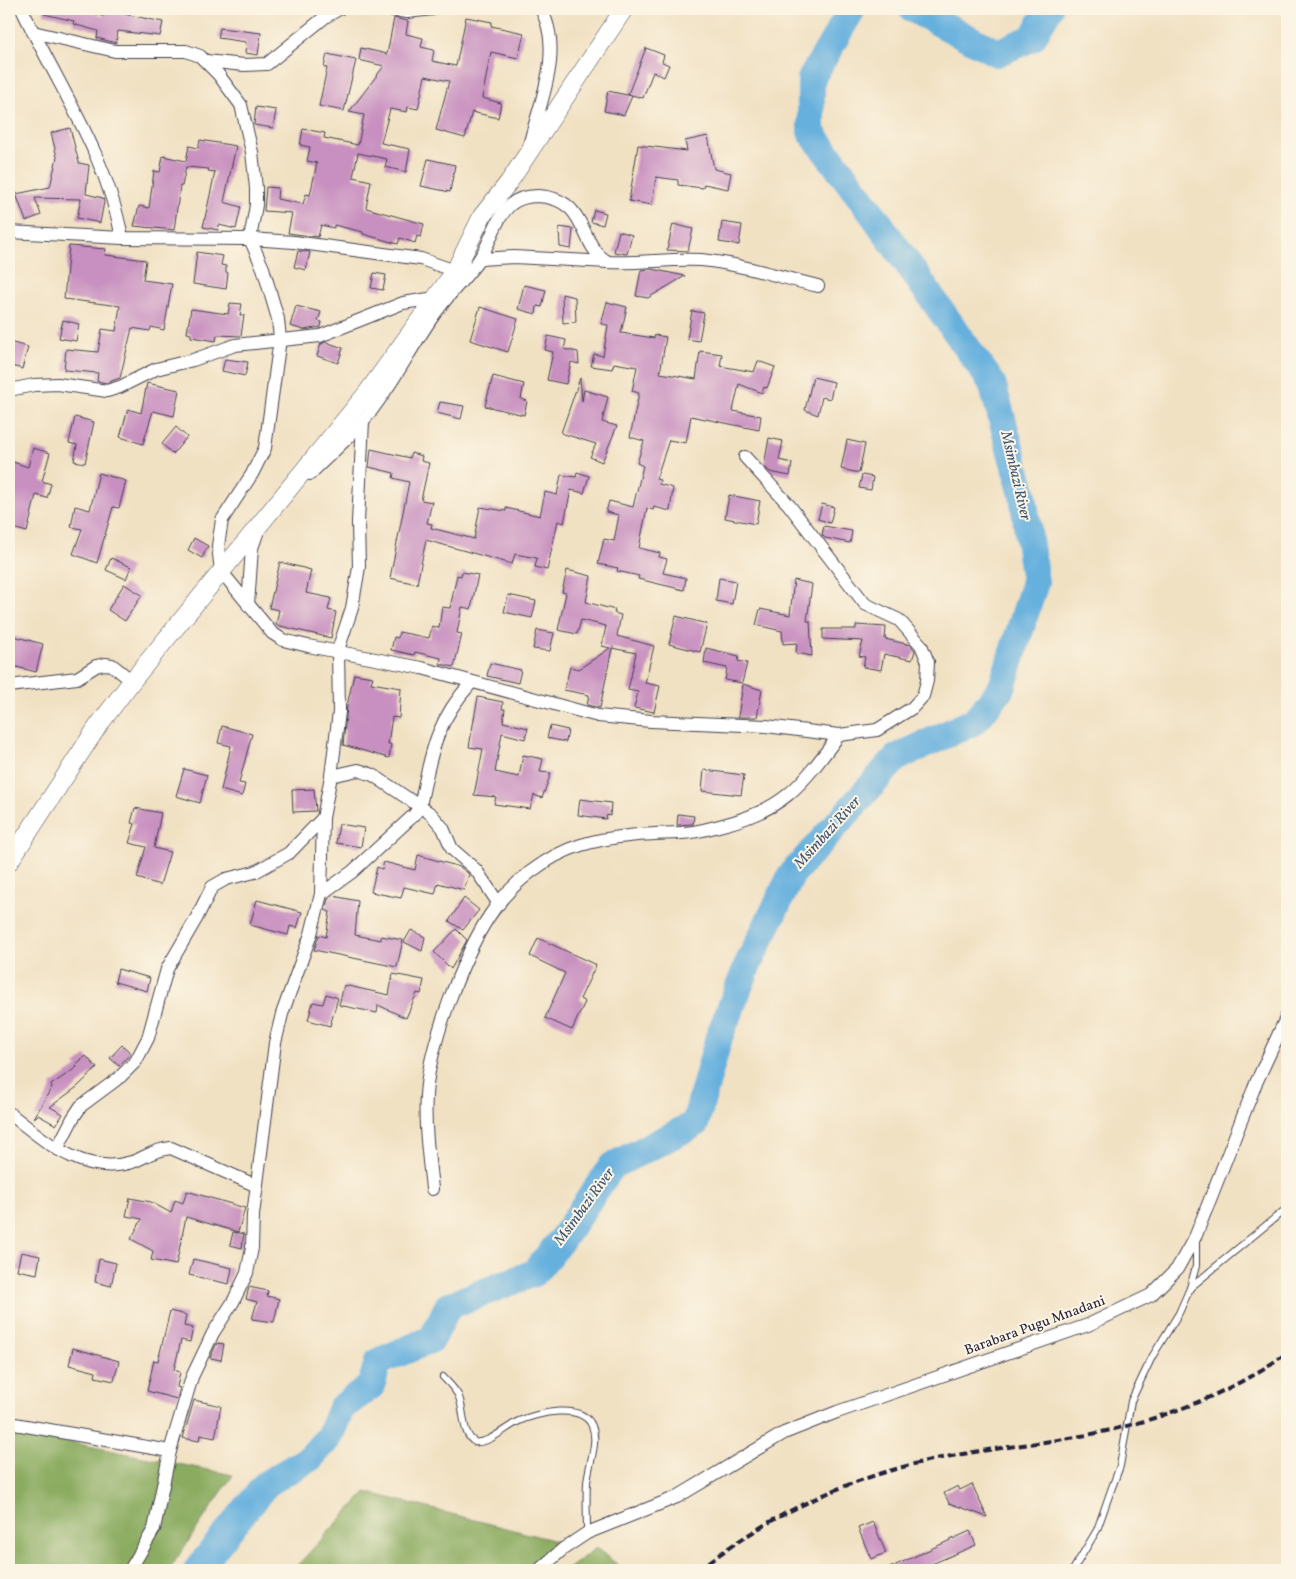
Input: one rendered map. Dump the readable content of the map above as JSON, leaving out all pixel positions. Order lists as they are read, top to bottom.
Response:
{
  "streets": {
    "street": ["Barabara Pugu Mnadani"]
  },
  "water": ["Msimbazi River"]
}
